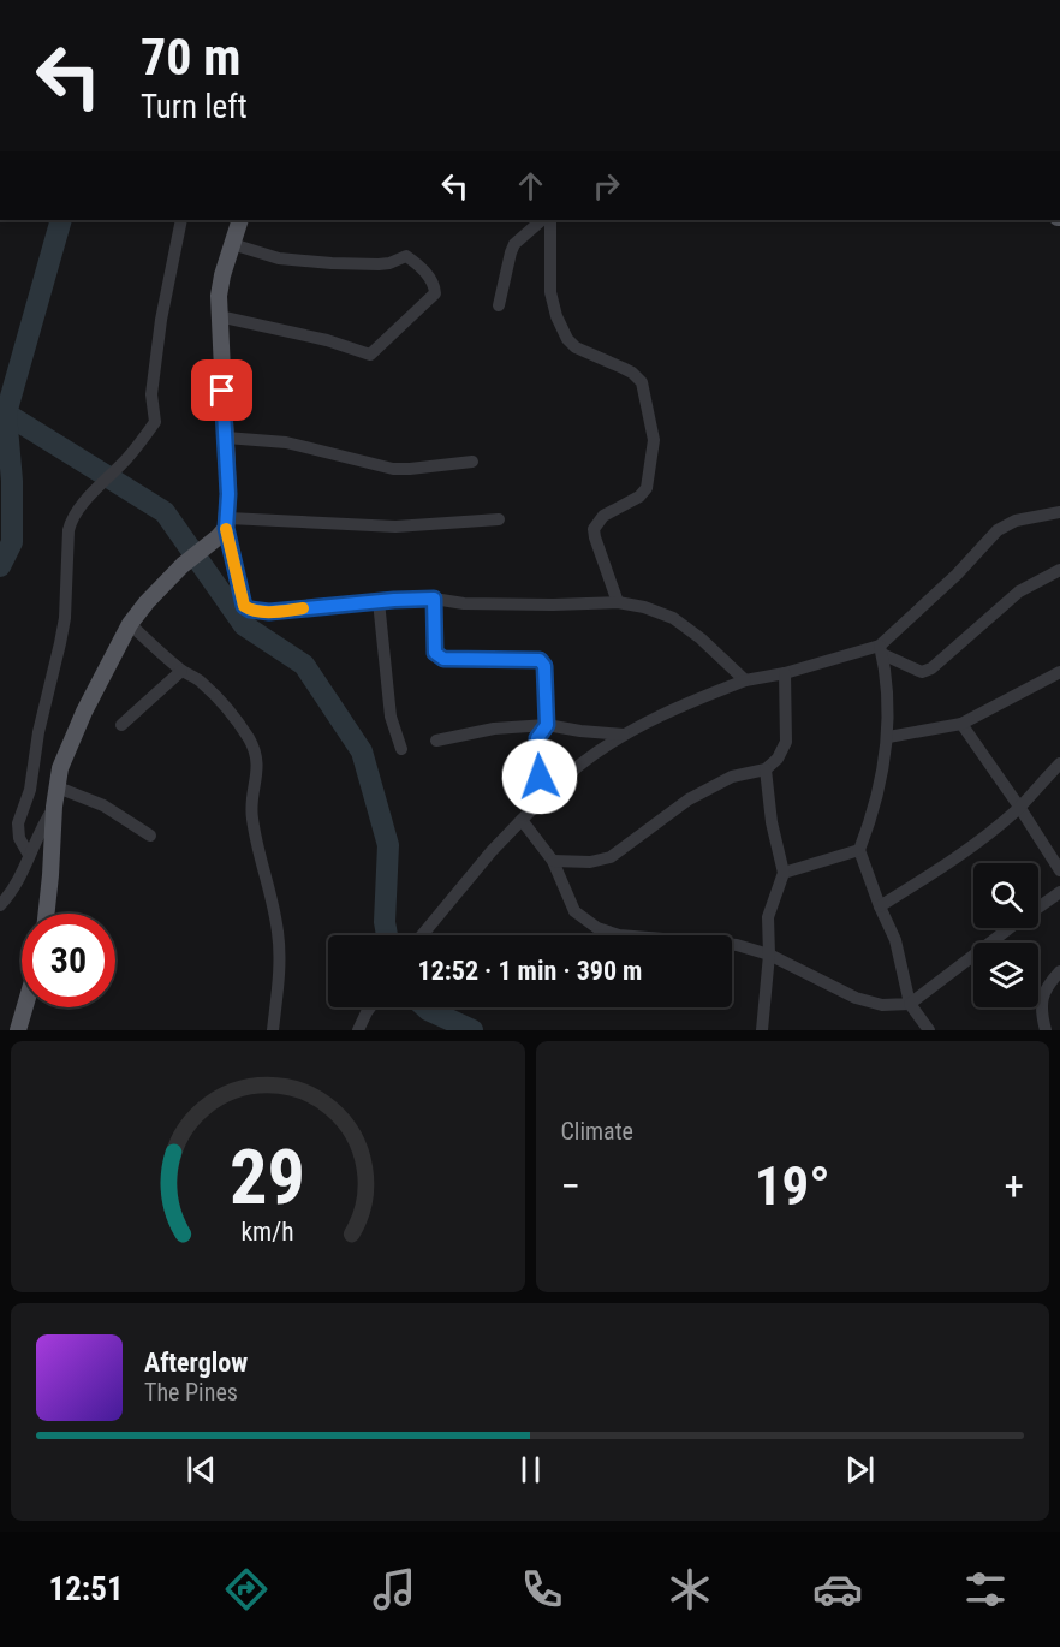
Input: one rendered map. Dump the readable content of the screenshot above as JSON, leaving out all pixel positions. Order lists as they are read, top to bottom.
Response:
{
  "page": {
    "turn": ["70 m", "Turn left"],
    "limit": "30",
    "trip": "12:52 · 1 min · 390 m",
    "tile": "Climate",
    "heat": ["−", "19°", "+"],
    "song": ["Afterglow", "The Pines"],
    "tabs": "12:51",
    "gauge": ["29", "km/h"]
  }
}
